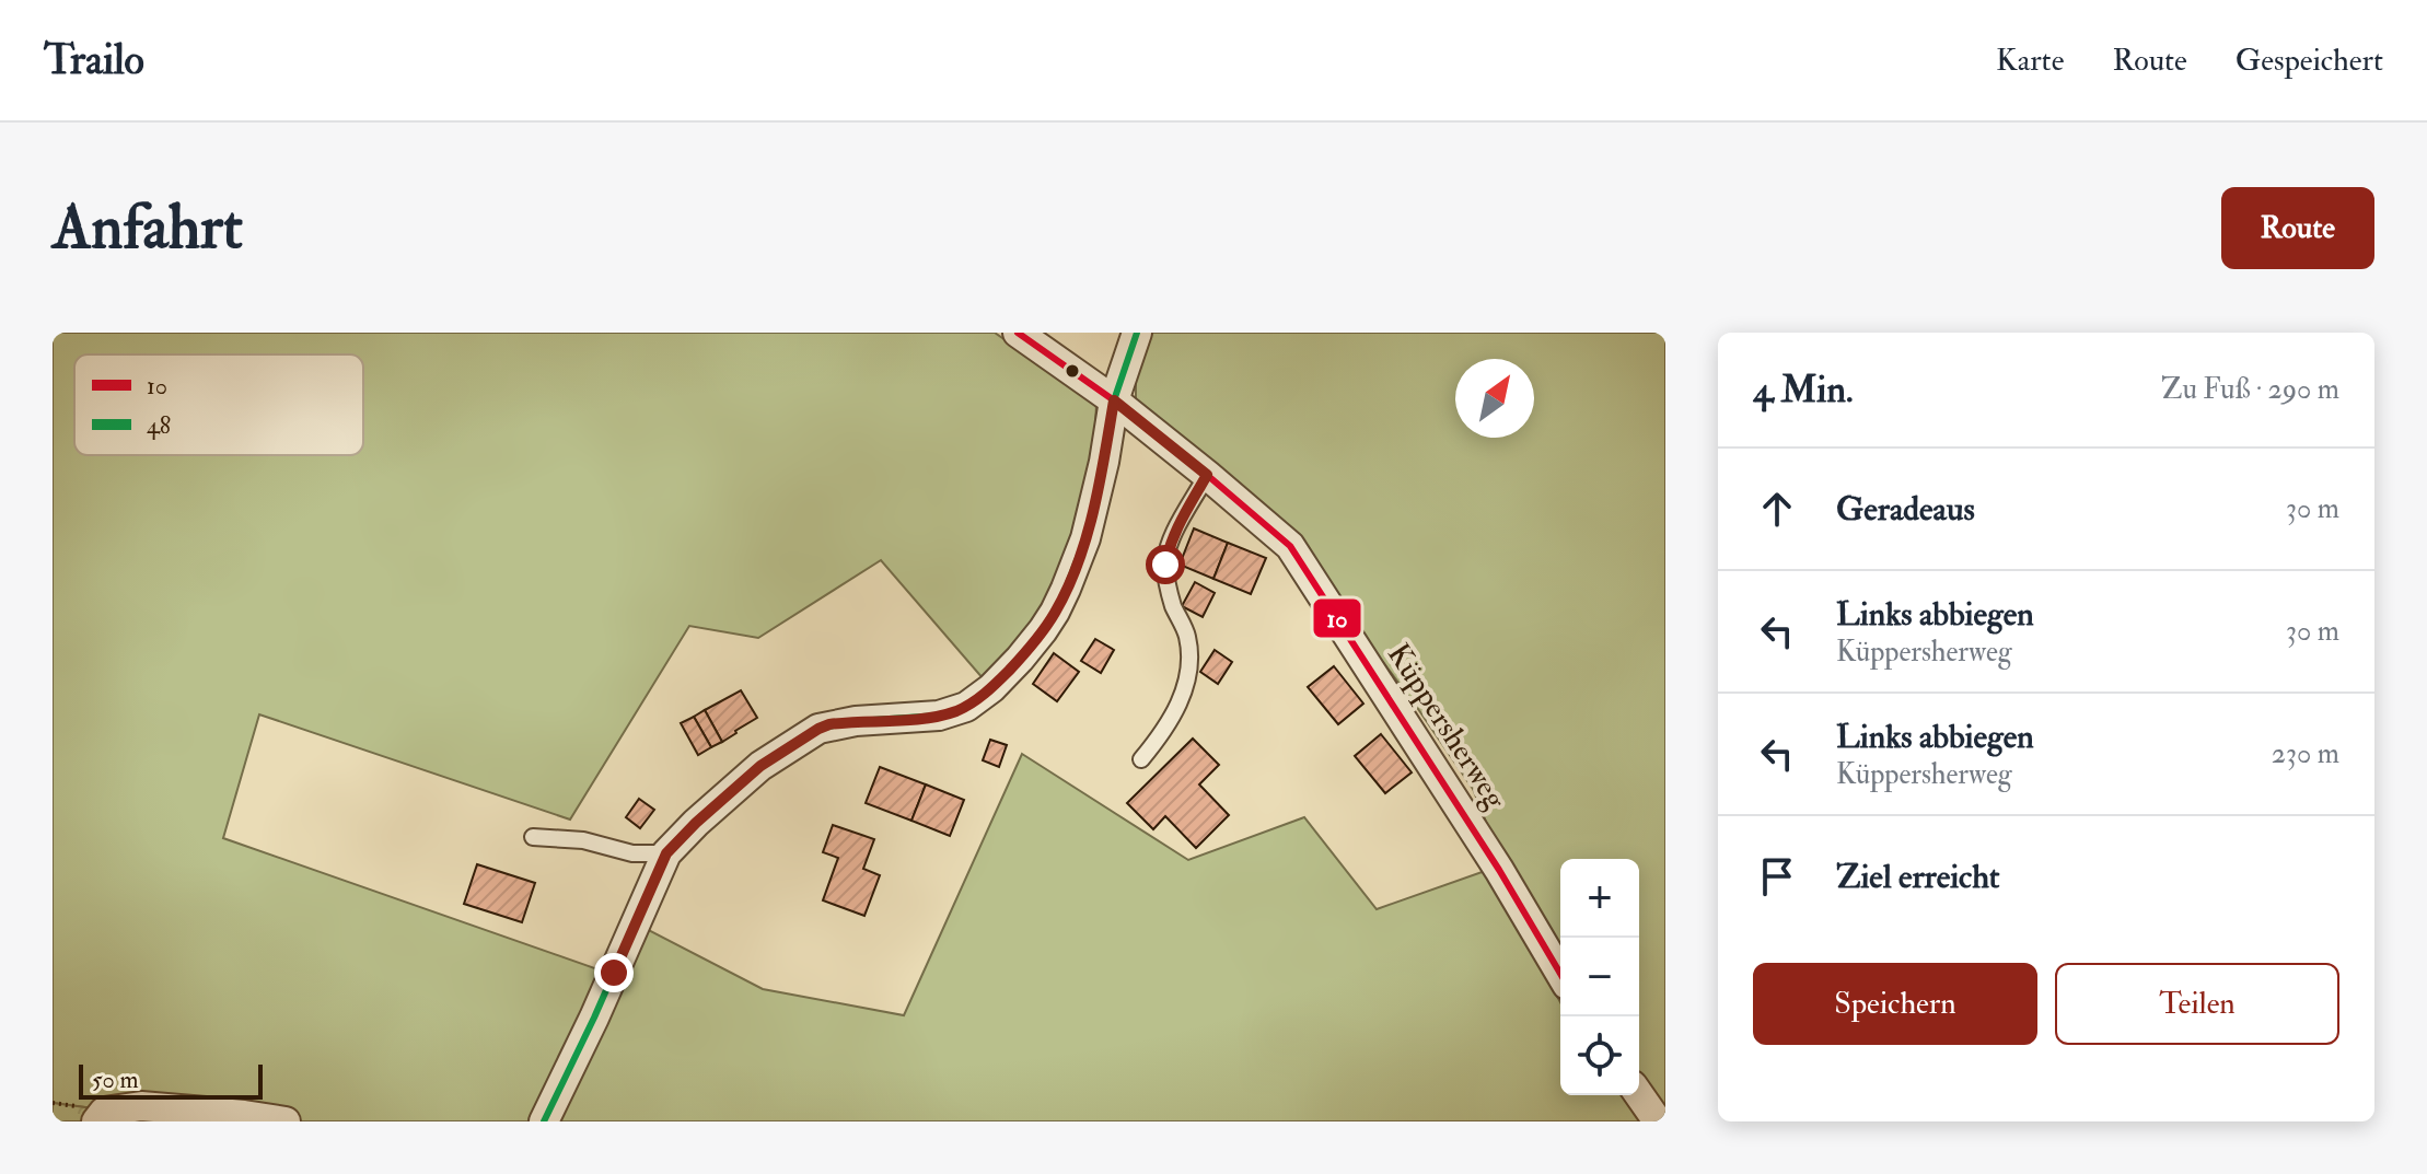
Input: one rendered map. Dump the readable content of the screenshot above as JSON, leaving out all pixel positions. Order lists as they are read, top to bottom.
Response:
{
  "streets": {
    "street": ["Küppersherweg"]
  },
  "lines": ["transit line 10", "transit line 48"],
  "legend": ["10", "48"],
  "scale_bar": "50 m",
  "north": "top right",
  "page": {
    "header": "Trailo",
    "nav": ["Karte", "Route", "Gespeichert"],
    "buttons": [
      "Route",
      ["Speichern", "Teilen"]
    ],
    "title": "Anfahrt",
    "heading": ["4 Min.", "Zu Fuß · 290 m"],
    "list": [
      ["Geradeaus", "30 m"],
      ["Links abbiegen", "Küppersherweg", "30 m"],
      ["Links abbiegen", "Küppersherweg", "230 m"],
      "Ziel erreicht"
    ],
    "map_buttons": ["+", "−"],
    "scale": "50 m"
  }
}
